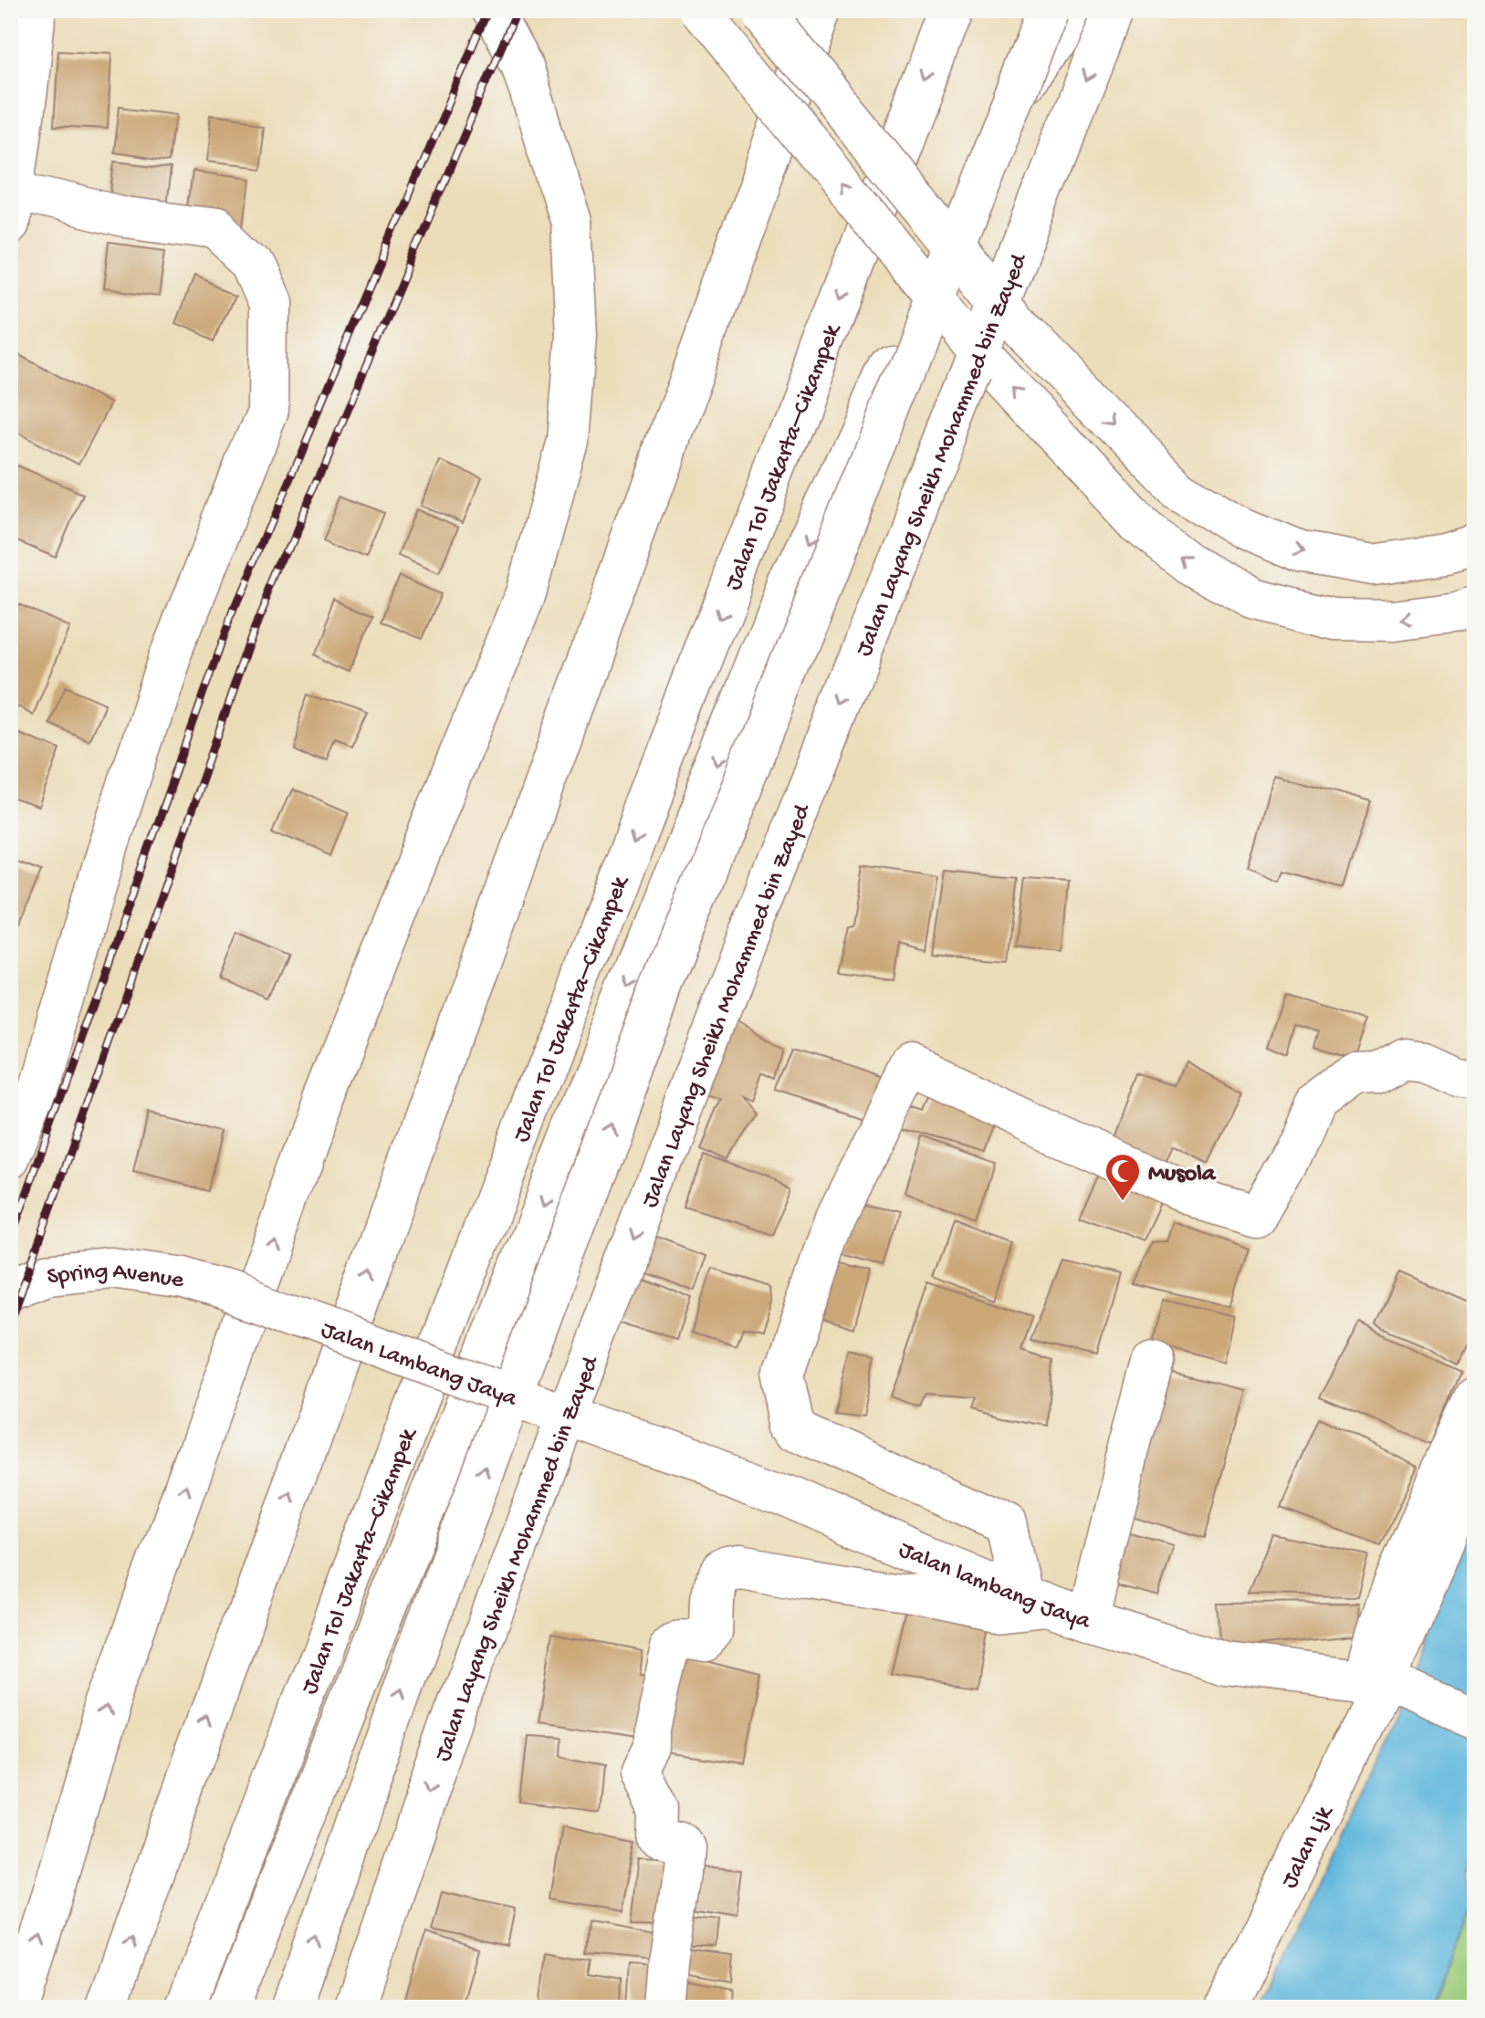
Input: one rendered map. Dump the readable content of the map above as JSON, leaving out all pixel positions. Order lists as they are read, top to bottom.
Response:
{
  "streets": {
    "main road": [
      "Jalan Layang Sheikh Mohammed bin Zayed",
      "Jalan Tol Jakarta–Cikampek",
      "Spring Avenue",
      "Jalan Lambang Jaya",
      "Jalan lambang Jaya",
      "Jalan Ljk"
    ]
  },
  "crossings": [
    ["Spring Avenue", "Jalan Lambang Jaya"],
    ["Jalan Lambang Jaya", "Jalan lambang Jaya"],
    ["Jalan lambang Jaya", "Jalan Ljk"]
  ],
  "places": {
    "mosque": ["Musola"]
  }
}
